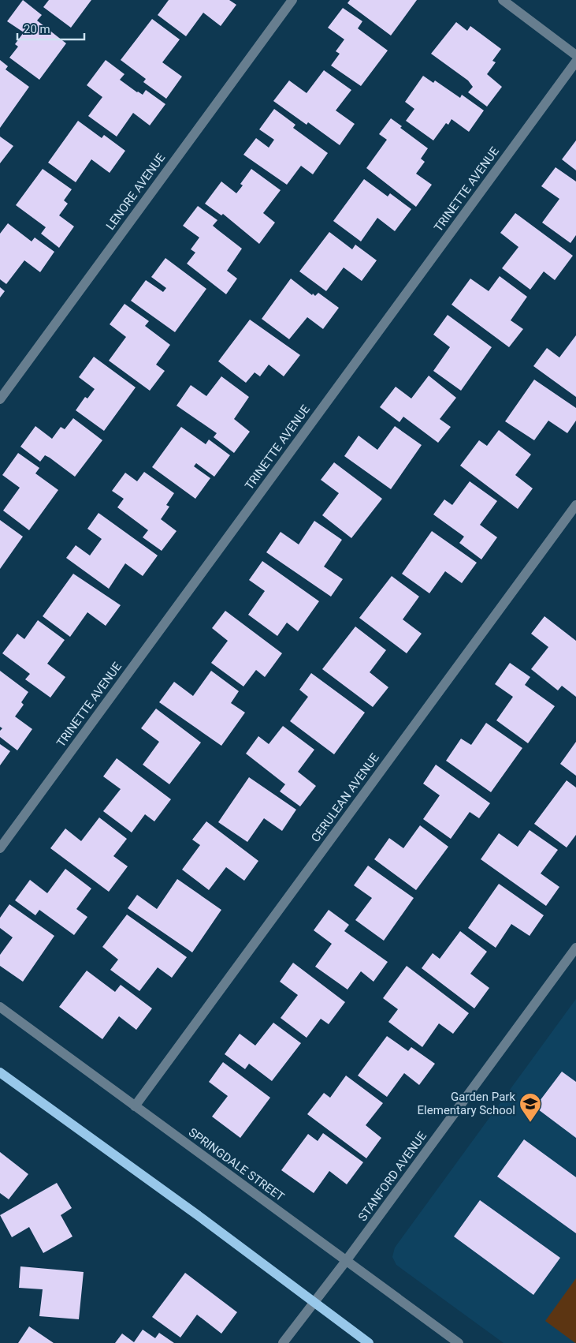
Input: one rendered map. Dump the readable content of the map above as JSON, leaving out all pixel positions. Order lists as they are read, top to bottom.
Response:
{
  "streets": {
    "street": [
      "TRINETTE AVENUE",
      "LENORE AVENUE",
      "CERULEAN AVENUE",
      "SPRINGDALE STREET",
      "STANFORD AVENUE"
    ]
  },
  "crossings": [
    ["CERULEAN AVENUE", "SPRINGDALE STREET"],
    ["SPRINGDALE STREET", "STANFORD AVENUE"]
  ],
  "places": {
    "school or university": ["Garden Park Elementary School"]
  },
  "scale_bar": "20 m"
}
